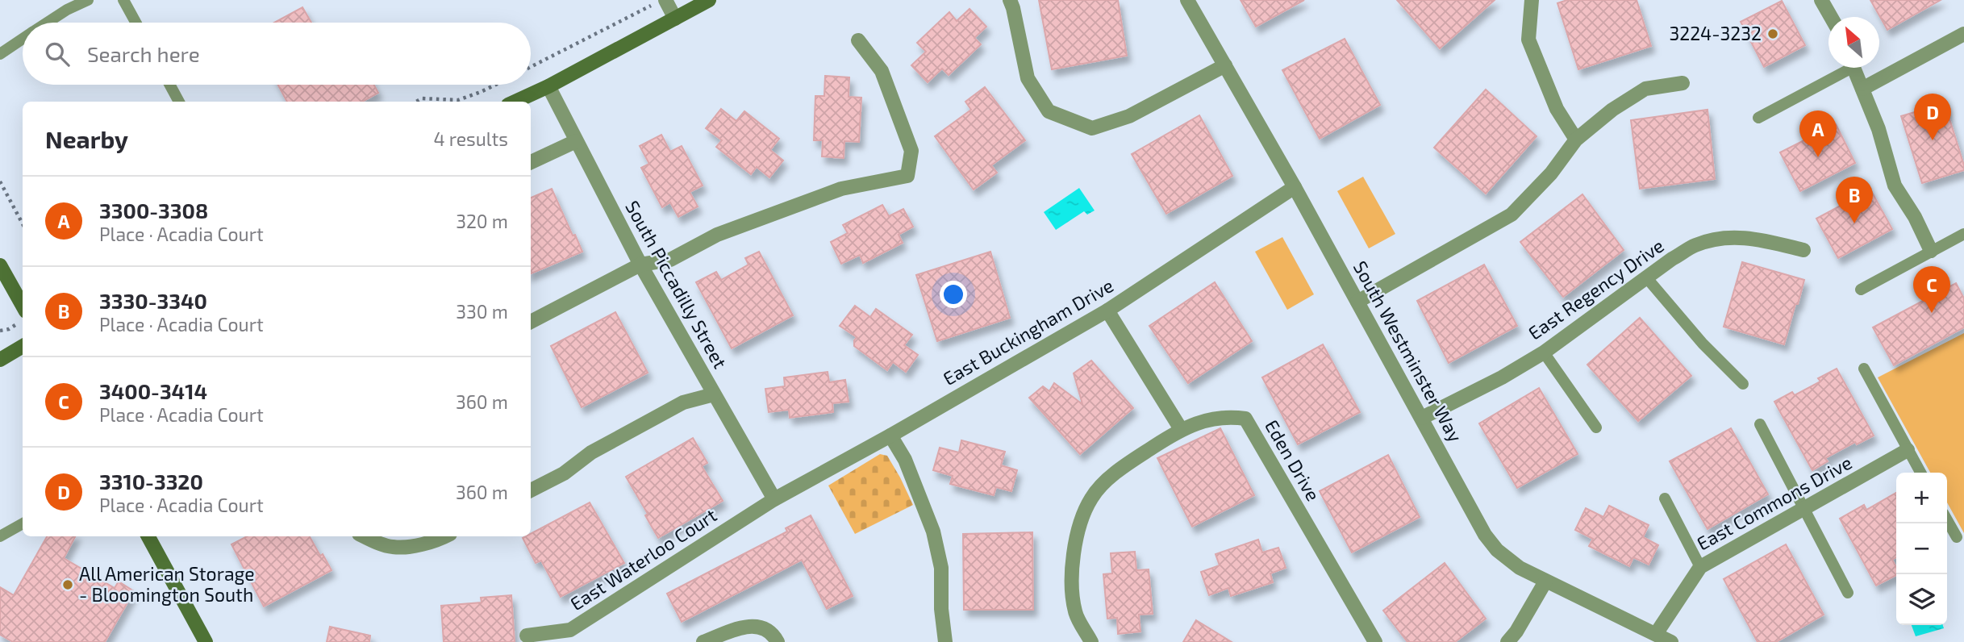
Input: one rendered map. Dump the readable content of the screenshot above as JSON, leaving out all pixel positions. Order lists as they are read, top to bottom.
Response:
{
  "streets": {
    "street": [
      "South Piccadilly Street",
      "East Regency Drive",
      "East Buckingham Drive",
      "South Westminster Way",
      "Eden Drive",
      "East Commons Drive",
      "East Waterloo Court"
    ]
  },
  "crossings": [
    ["South Piccadilly Street", "East Buckingham Drive"],
    ["South Piccadilly Street", "East Waterloo Court"],
    ["East Regency Drive", "South Westminster Way"],
    ["East Buckingham Drive", "South Westminster Way"],
    ["East Buckingham Drive", "East Waterloo Court"],
    ["South Westminster Way", "East Commons Drive"]
  ],
  "places": ["3224-3232", "All American Storage - Bloomington South"],
  "north": "top left",
  "page": {
    "search": "Search here",
    "pins": [
      "D",
      "A",
      "B",
      "C"
    ],
    "heading": ["Nearby", "4 results"],
    "list": [
      {
        "mark": "A",
        "name": "3300-3308",
        "note": "Place · Acadia Court",
        "value": "320 m"
      },
      {
        "mark": "B",
        "name": "3330-3340",
        "note": "Place · Acadia Court",
        "value": "330 m"
      },
      {
        "mark": "C",
        "name": "3400-3414",
        "note": "Place · Acadia Court",
        "value": "360 m"
      },
      {
        "mark": "D",
        "name": "3310-3320",
        "note": "Place · Acadia Court",
        "value": "360 m"
      }
    ],
    "map_buttons": ["+", "−"]
  }
}
